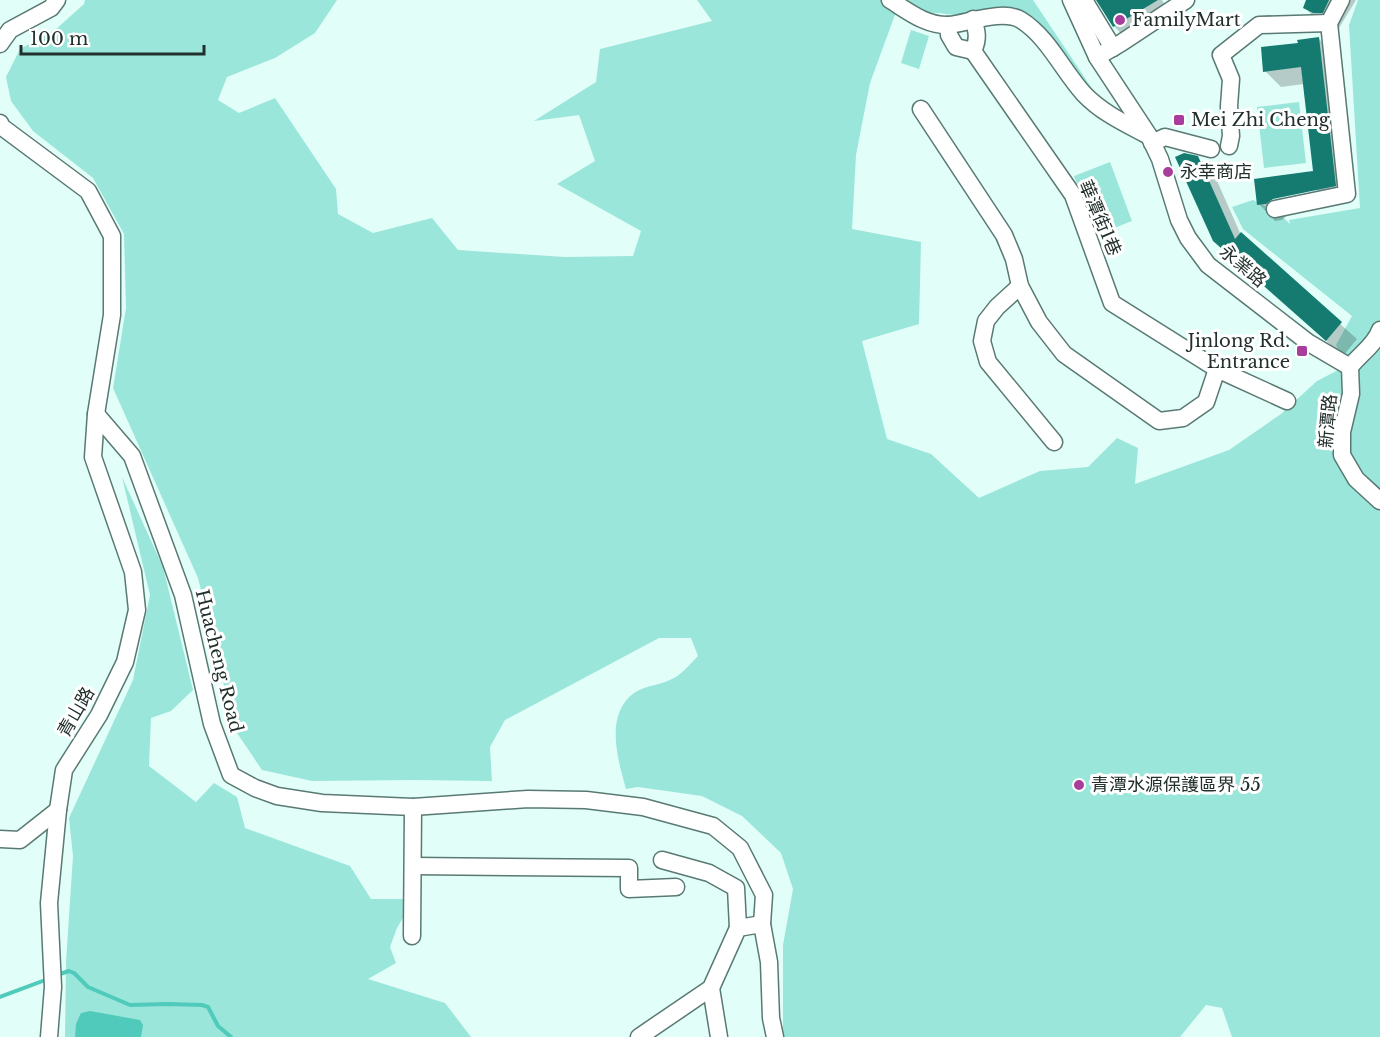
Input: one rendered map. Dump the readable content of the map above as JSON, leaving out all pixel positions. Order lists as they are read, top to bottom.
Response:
{
  "streets": {
    "street": [
      "華潭街1巷",
      "永業路",
      "新潭路",
      "Huacheng Road",
      "青山路"
    ]
  },
  "crossings": [
    ["永業路", "新潭路"],
    ["Huacheng Road", "青山路"]
  ],
  "places": {
    "other": ["FamilyMart", "永幸商店", "青潭水源保護區界 55"],
    "transit": ["Mei Zhi Cheng", "Jinlong Rd. Entrance"]
  },
  "scale_bar": "100 m"
}
